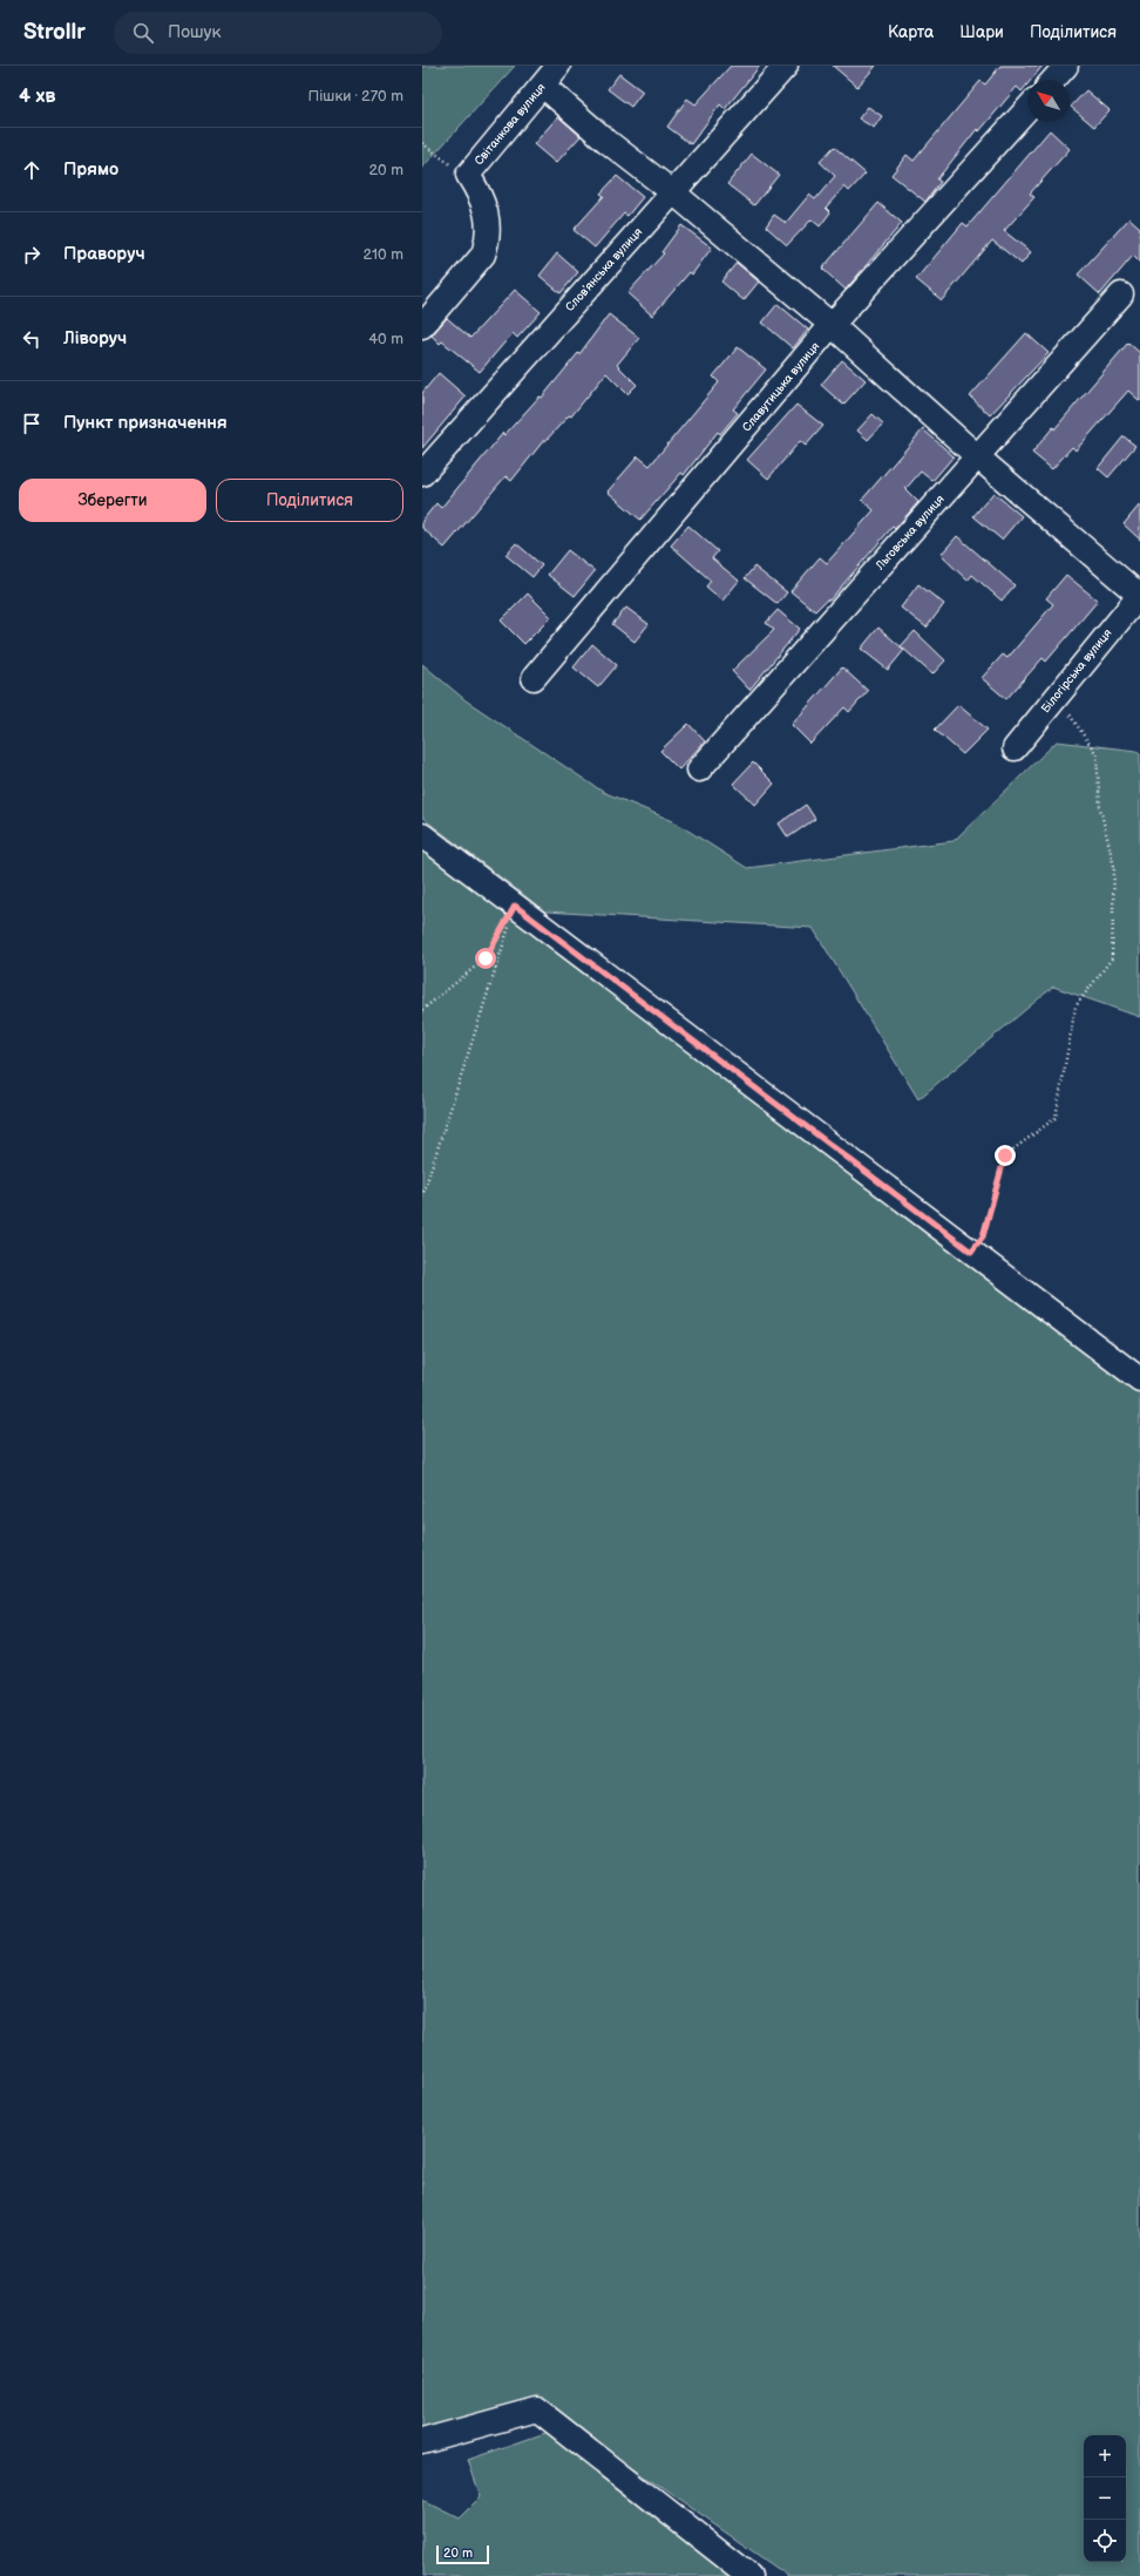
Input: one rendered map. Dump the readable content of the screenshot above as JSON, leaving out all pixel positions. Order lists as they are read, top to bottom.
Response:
{
  "streets": {
    "street": [
      "Світанкова вулиця",
      "Словʼянська вулиця",
      "Славутицька вулиця",
      "Льговська вулиця",
      "Білогірська вулиця"
    ]
  },
  "scale_bar": "20 m",
  "north": "top left",
  "page": {
    "header": "Strollr",
    "search": "Пошук",
    "nav": ["Карта", "Шари", "Поділитися"],
    "heading": ["4 хв", "Пішки · 270 m"],
    "list": [
      ["Прямо", "20 m"],
      ["Праворуч", "210 m"],
      ["Ліворуч", "40 m"],
      "Пункт призначення"
    ],
    "buttons": ["Зберегти", "Поділитися"],
    "map_buttons": ["+", "−"],
    "scale": "20 m"
  }
}
